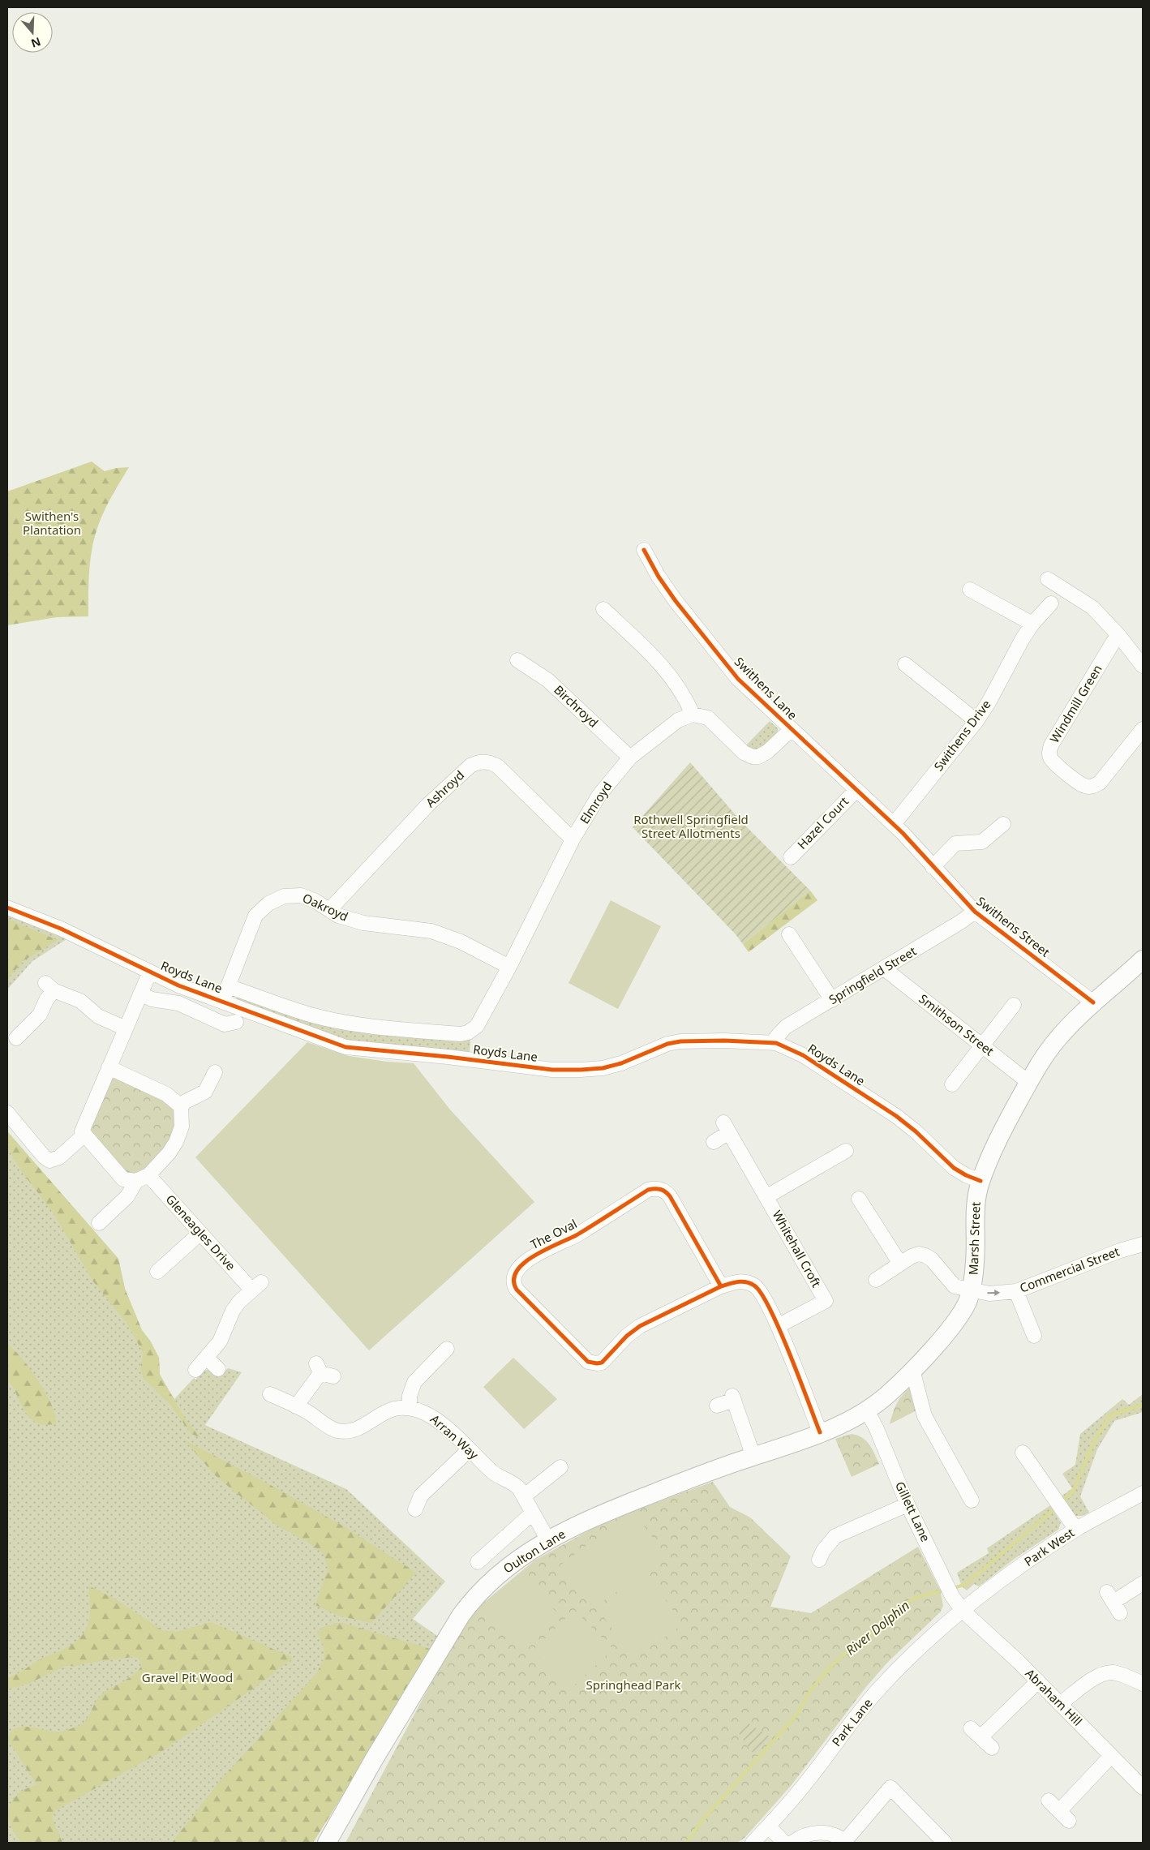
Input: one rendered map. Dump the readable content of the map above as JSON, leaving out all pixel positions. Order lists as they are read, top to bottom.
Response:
{
  "streets": {
    "main road": ["Marsh Street", "Oulton Lane"],
    "street": [
      "Swithens Lane",
      "Windmill Green",
      "Birchroyd",
      "Swithens Drive",
      "Ashroyd",
      "Elmroyd",
      "Hazel Court",
      "Oakroyd",
      "Swithens Street",
      "Springfield Street",
      "Royds Lane",
      "Smithson Street",
      "Gleneagles Drive",
      "The Oval",
      "Whitehall Croft",
      "Commercial Street",
      "Arran Way",
      "Gillett Lane",
      "Park West",
      "Abraham Hill",
      "Park Lane"
    ]
  },
  "crossings": [
    ["Swithens Lane", "Swithens Drive"],
    ["Swithens Lane", "Hazel Court"],
    ["Swithens Lane", "Swithens Street"],
    ["Birchroyd", "Elmroyd"],
    ["Swithens Drive", "Swithens Street"],
    ["Ashroyd", "Elmroyd"],
    ["Ashroyd", "Oakroyd"],
    ["Elmroyd", "Oakroyd"],
    ["Elmroyd", "Royds Lane"],
    ["Oakroyd", "Royds Lane"],
    ["Swithens Street", "Springfield Street"],
    ["Swithens Street", "Marsh Street"],
    ["Springfield Street", "Royds Lane"],
    ["Springfield Street", "Smithson Street"],
    ["Royds Lane", "Marsh Street"],
    ["Smithson Street", "Marsh Street"],
    ["The Oval", "Whitehall Croft"],
    ["The Oval", "Oulton Lane"],
    ["Marsh Street", "Commercial Street"],
    ["Marsh Street", "Gillett Lane"],
    ["Marsh Street", "Oulton Lane"],
    ["Arran Way", "Oulton Lane"],
    ["Gillett Lane", "Park West"],
    ["Gillett Lane", "Oulton Lane"],
    ["Gillett Lane", "Abraham Hill"],
    ["Gillett Lane", "Park Lane"],
    ["Park West", "Abraham Hill"],
    ["Park West", "Park Lane"],
    ["Abraham Hill", "Park Lane"]
  ],
  "water": ["River Dolphin"],
  "parks": [
    "Swithen's Plantation",
    "Rothwell Springfield Street Allotments",
    "Gravel Pit Wood",
    "Springhead Park"
  ],
  "north": "bottom"
}
